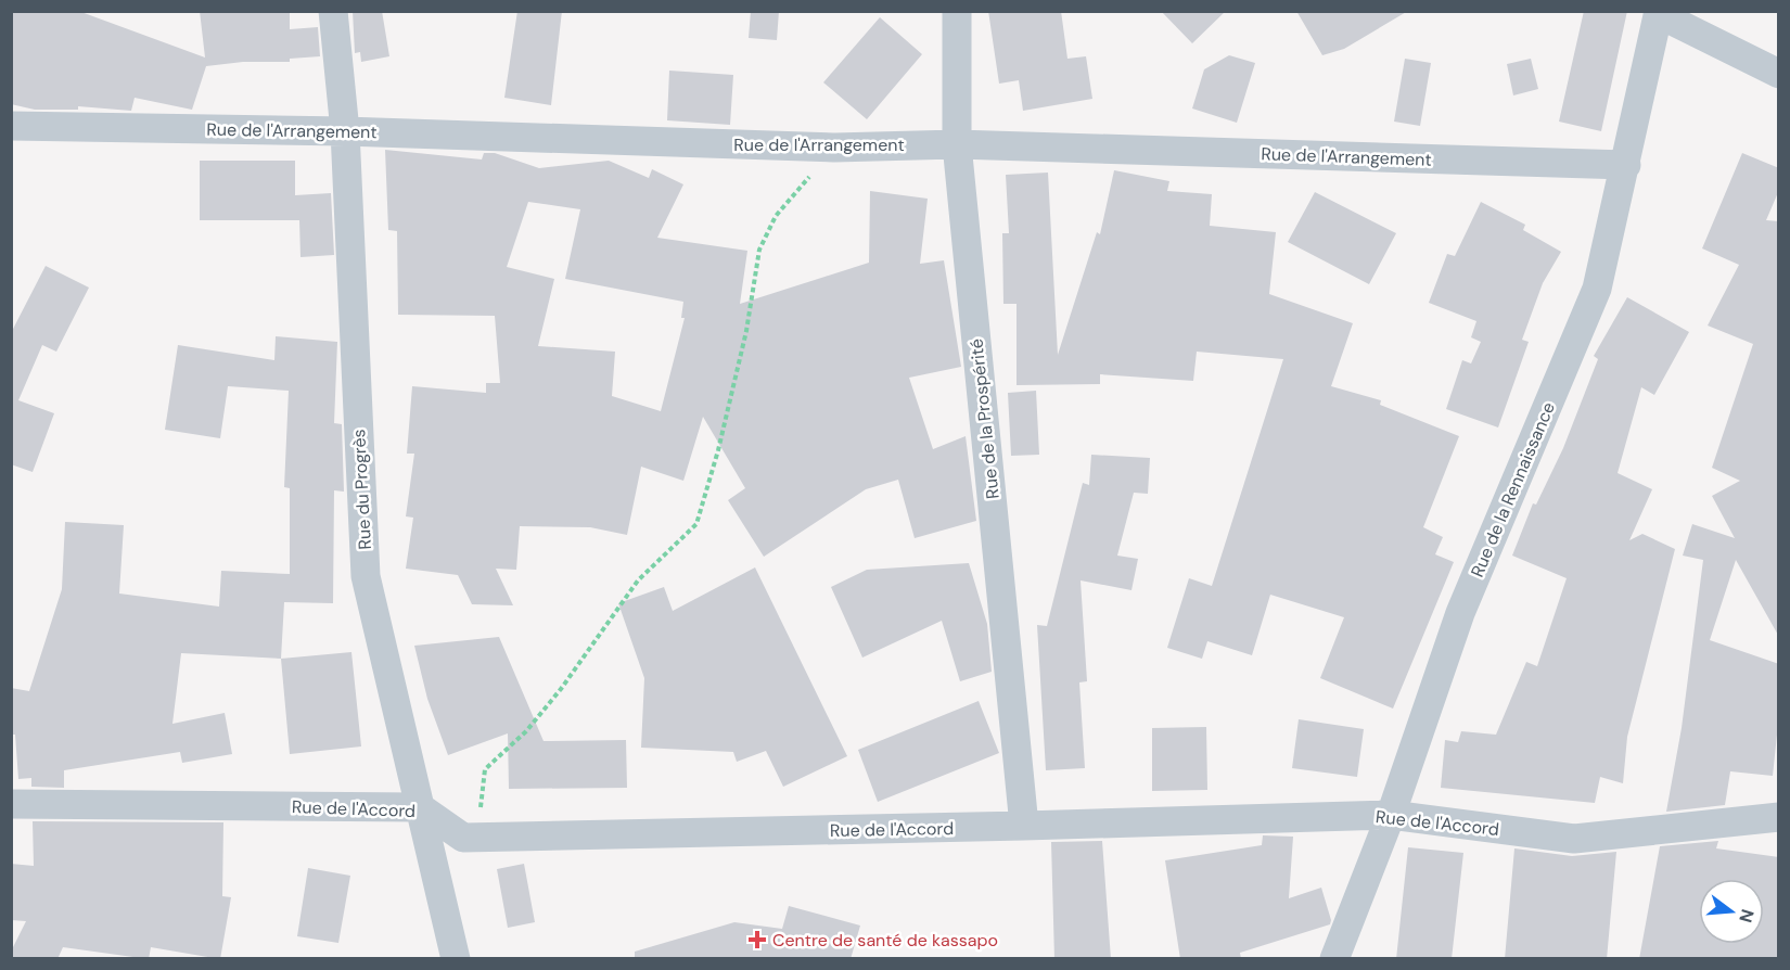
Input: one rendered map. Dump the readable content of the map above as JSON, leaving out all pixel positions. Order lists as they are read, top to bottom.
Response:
{
  "streets": {
    "street": [
      "Rue de l'Arrangement",
      "Rue de la Prospérité",
      "Rue du Progrès",
      "Rue de la Rennaissance",
      "Rue de l'Accord"
    ]
  },
  "crossings": [
    ["Rue de l'Arrangement", "Rue de la Prospérité"],
    ["Rue de l'Arrangement", "Rue du Progrès"],
    ["Rue de l'Arrangement", "Rue de la Rennaissance"],
    ["Rue de la Prospérité", "Rue de l'Accord"],
    ["Rue du Progrès", "Rue de l'Accord"],
    ["Rue de la Rennaissance", "Rue de l'Accord"]
  ],
  "places": {
    "health": ["Centre de santé de kassapo"]
  },
  "north": "right"
}
